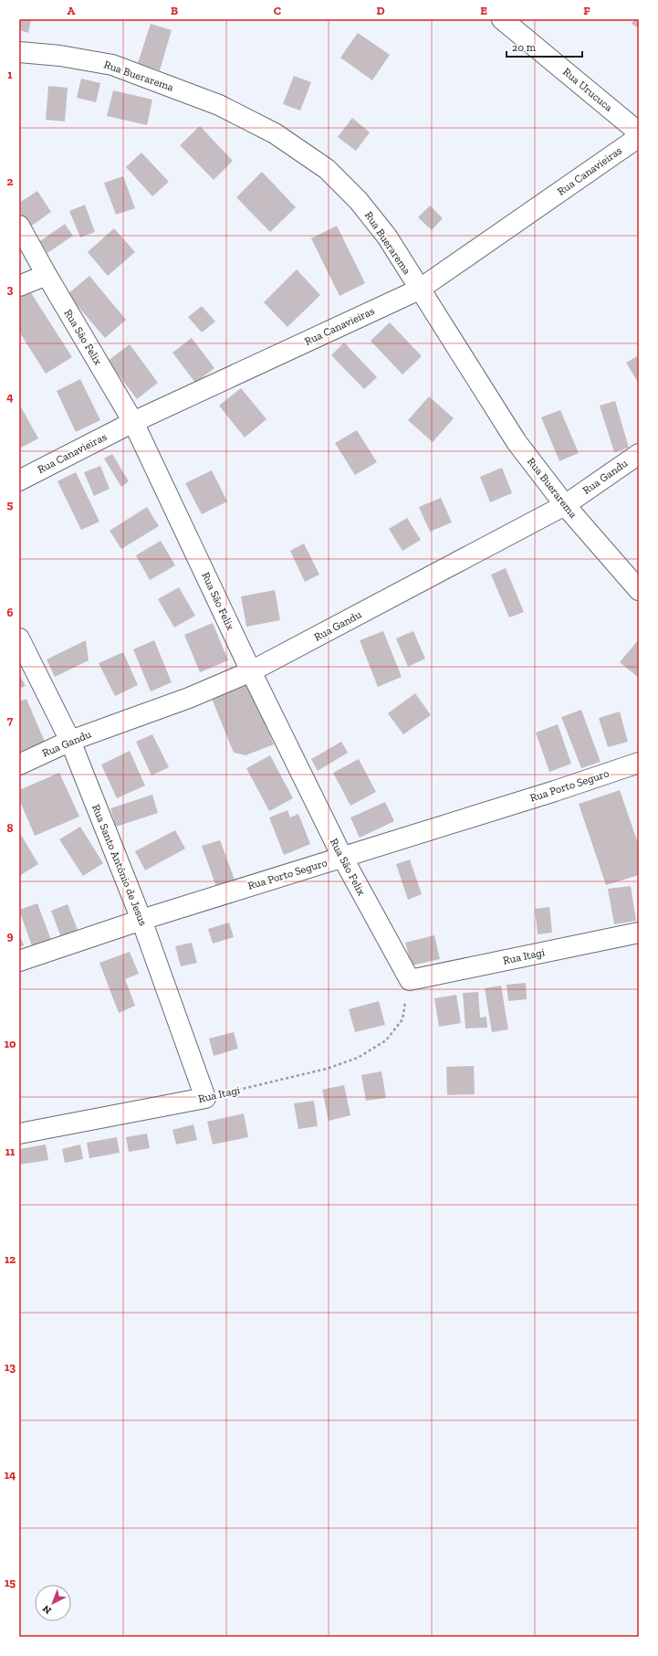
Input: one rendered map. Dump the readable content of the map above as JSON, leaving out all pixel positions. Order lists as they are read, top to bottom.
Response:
{
  "streets": {
    "street": [
      "Rua Buerarema",
      "Rua Urucuca",
      "Rua Canavieiras",
      "Rua São Felix",
      "Rua Gandu",
      "Rua Porto Seguro",
      "Rua Santo Antônio de Jesus",
      "Rua Itagi"
    ]
  },
  "crossings": [
    ["Rua Buerarema", "Rua Canavieiras"],
    ["Rua Buerarema", "Rua Gandu"],
    ["Rua Canavieiras", "Rua São Felix"],
    ["Rua São Felix", "Rua Gandu"],
    ["Rua São Felix", "Rua Porto Seguro"],
    ["Rua São Felix", "Rua Itagi"],
    ["Rua Gandu", "Rua Santo Antônio de Jesus"],
    ["Rua Porto Seguro", "Rua Santo Antônio de Jesus"],
    ["Rua Santo Antônio de Jesus", "Rua Itagi"]
  ],
  "scale_bar": "20 m",
  "north": "bottom left",
  "grid": {
    "columns": [
      "A",
      "B",
      "C",
      "D",
      "E",
      "F"
    ],
    "rows": [
      "1",
      "2",
      "3",
      "4",
      "5",
      "6",
      "7",
      "8",
      "9",
      "10",
      "11",
      "12",
      "13",
      "14",
      "15"
    ]
  }
}
